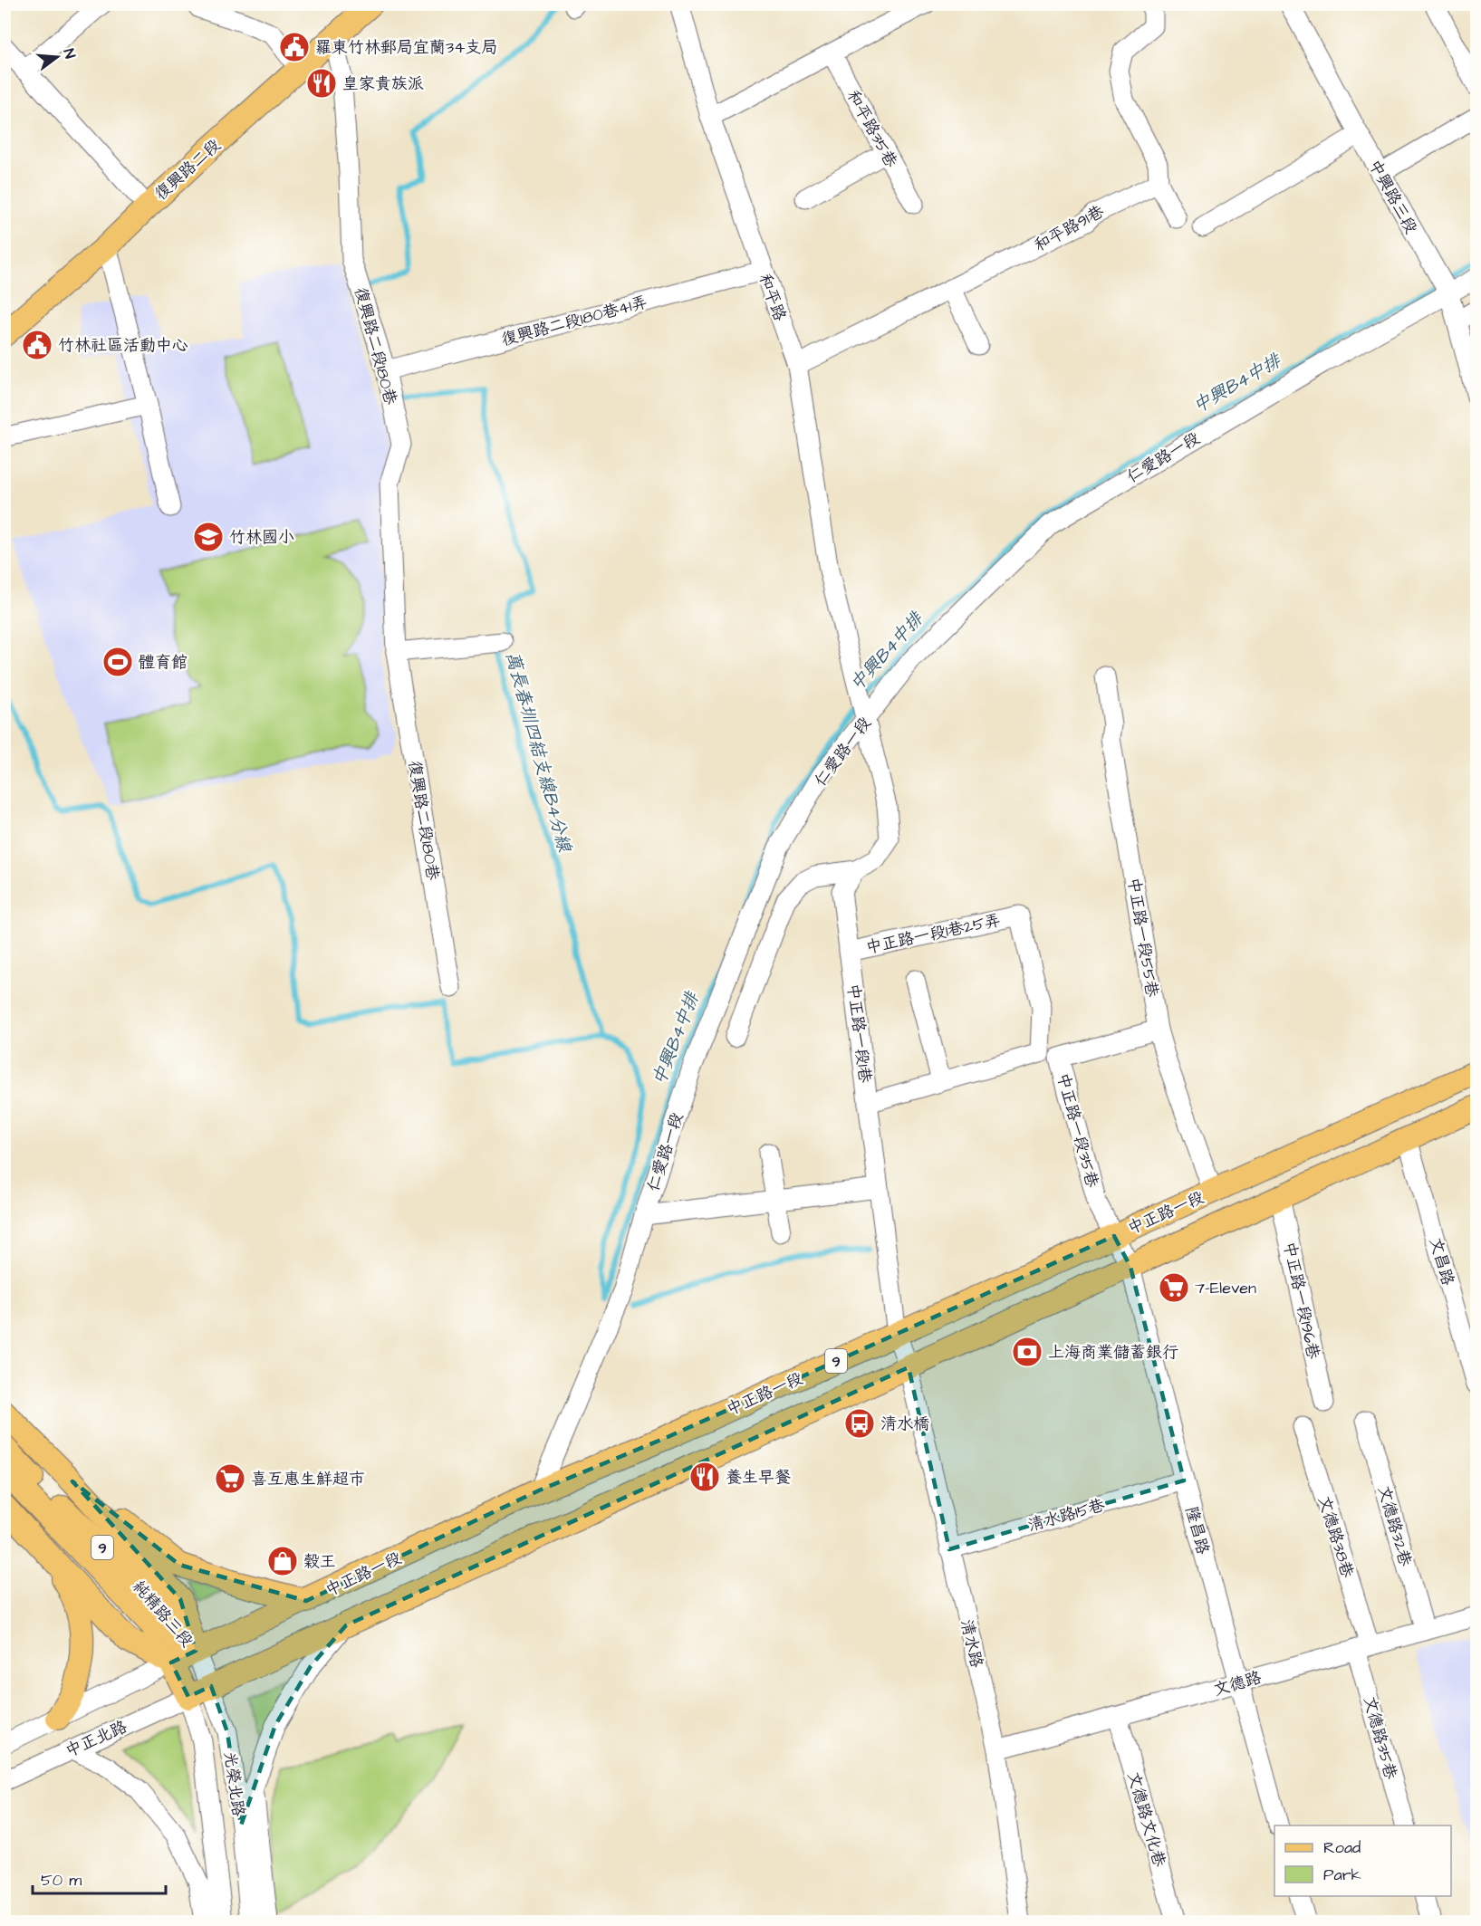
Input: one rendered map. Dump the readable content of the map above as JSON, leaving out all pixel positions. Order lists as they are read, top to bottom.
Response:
{
  "streets": {
    "main road": [
      "復興路二段",
      "中正路一段",
      "9",
      "純精路三段"
    ],
    "street": [
      "和平路35巷",
      "中興路三段",
      "和平路91巷",
      "和平路",
      "復興路二段180巷41弄",
      "復興路二段180巷",
      "仁愛路一段",
      "中正路一段1巷25弄",
      "中正路一段55巷",
      "中正路一段1巷",
      "中正路一段35巷",
      "文昌路",
      "中正路一段196巷",
      "清水路15巷",
      "文德路32巷",
      "隆昌路",
      "文德路38巷",
      "清水路",
      "文德路",
      "文德路35巷",
      "中正北路",
      "光榮北路",
      "文德路文化巷"
    ]
  },
  "crossings": [
    ["復興路二段", "復興路二段180巷"],
    ["中興路三段", "仁愛路一段"],
    ["和平路91巷", "和平路"],
    ["和平路", "復興路二段180巷41弄"],
    ["和平路", "仁愛路一段"],
    ["和平路", "中正路一段1巷"],
    ["復興路二段180巷41弄", "復興路二段180巷"],
    ["仁愛路一段", "中正路一段1巷"],
    ["仁愛路一段", "中正路一段"],
    ["中正路一段1巷25弄", "中正路一段1巷"],
    ["中正路一段55巷", "中正路一段35巷"],
    ["中正路一段55巷", "中正路一段"],
    ["中正路一段1巷", "中正路一段"],
    ["中正路一段1巷", "清水路"],
    ["中正路一段35巷", "中正路一段"],
    ["中正路一段35巷", "隆昌路"],
    ["中正路一段", "文昌路"],
    ["中正路一段", "中正路一段196巷"],
    ["中正路一段", "隆昌路"],
    ["中正路一段", "純精路三段"],
    ["中正路一段", "清水路"],
    ["中正路一段", "中正北路"],
    ["中正路一段", "光榮北路"],
    ["清水路15巷", "隆昌路"],
    ["清水路15巷", "清水路"],
    ["文德路32巷", "文德路"],
    ["隆昌路", "文德路"],
    ["文德路38巷", "文德路"],
    ["文德路38巷", "文德路35巷"],
    ["純精路三段", "中正北路"],
    ["純精路三段", "光榮北路"],
    ["清水路", "文德路"],
    ["文德路", "文德路35巷"],
    ["文德路", "文德路文化巷"],
    ["中正北路", "光榮北路"]
  ],
  "water": ["中興B4中排", "萬長春圳四結支線B4分線"],
  "places": {
    "public building": ["羅東竹林郵局宜蘭34支局", "竹林社區活動中心"],
    "restaurant": ["皇家貴族派", "養生早餐"],
    "school or university": ["竹林國小"],
    "sports": ["體育館"],
    "supermarket": ["7-Eleven", "喜互惠生鮮超市"],
    "bank": ["上海商業儲蓄銀行"],
    "bus stop": ["清水橋"],
    "shop": ["穀王"]
  },
  "legend": ["Road", "Park"],
  "scale_bar": "50 m",
  "north": "right"
}
